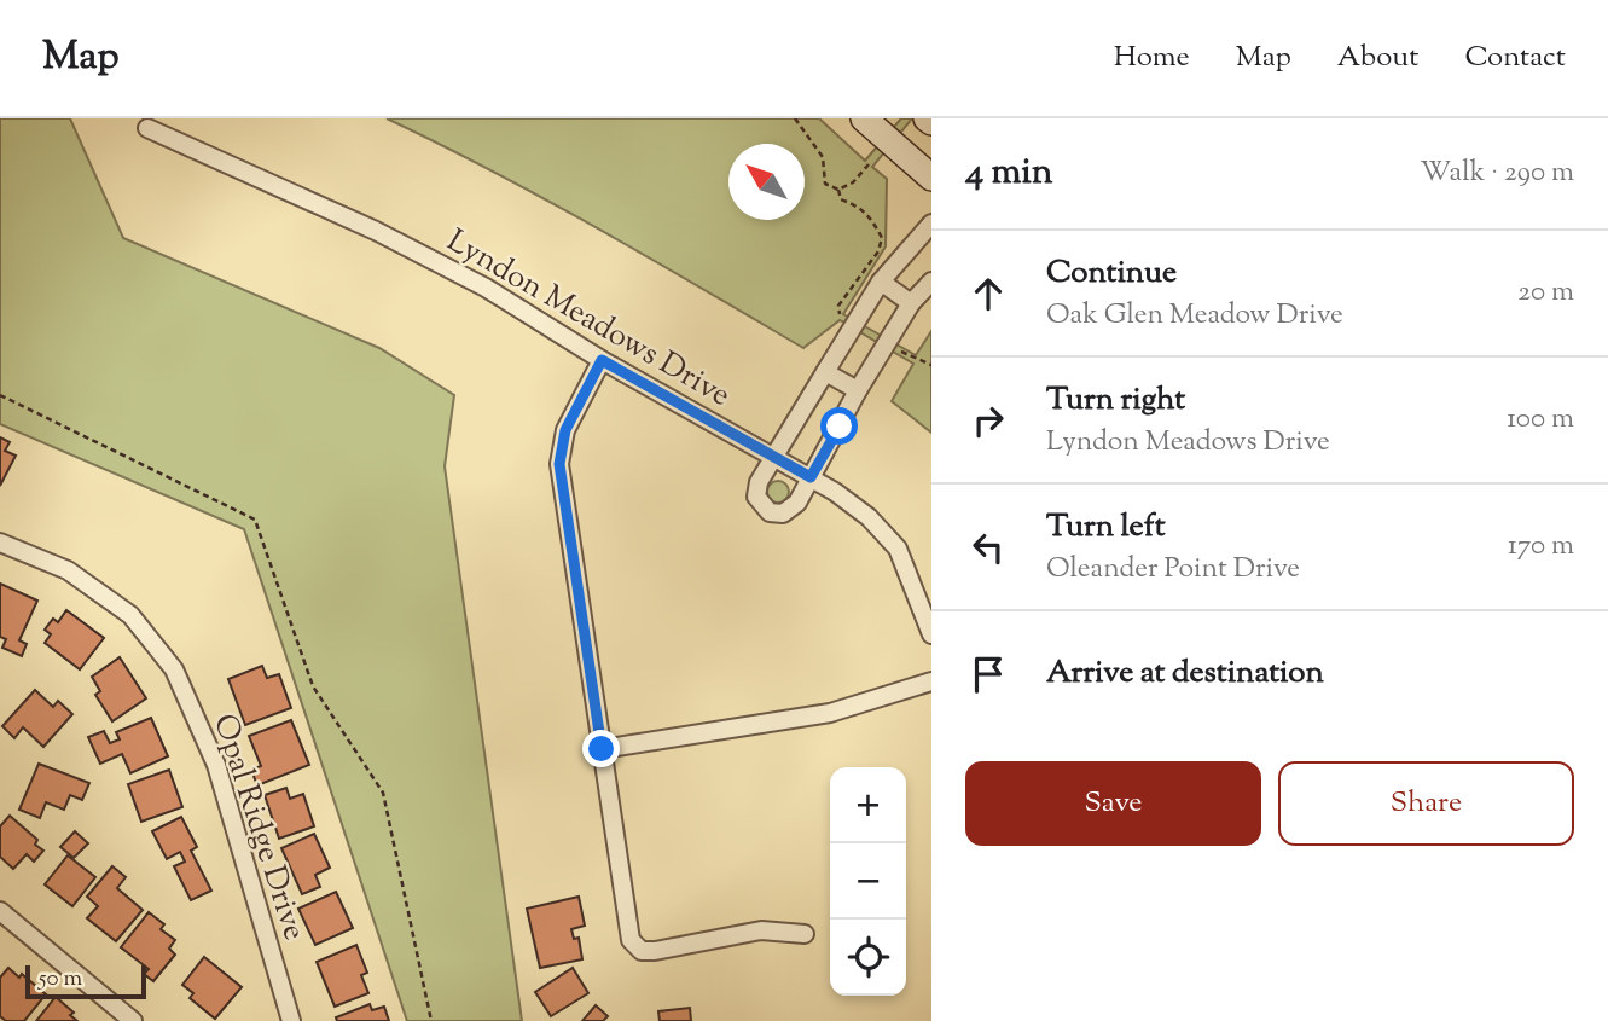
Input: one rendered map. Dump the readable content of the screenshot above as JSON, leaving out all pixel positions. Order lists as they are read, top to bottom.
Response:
{
  "streets": {
    "street": ["Lyndon Meadows Drive", "Opal Ridge Drive"]
  },
  "scale_bar": "50 m",
  "north": "top left",
  "page": {
    "header": "Map",
    "nav": [
      "Home",
      "Map",
      "About",
      "Contact"
    ],
    "heading": ["4 min", "Walk · 290 m"],
    "list": [
      ["Continue", "Oak Glen Meadow Drive", "20 m"],
      ["Turn right", "Lyndon Meadows Drive", "100 m"],
      ["Turn left", "Oleander Point Drive", "170 m"],
      "Arrive at destination"
    ],
    "buttons": ["Save", "Share"],
    "map_buttons": ["+", "−"],
    "scale": "50 m"
  }
}
